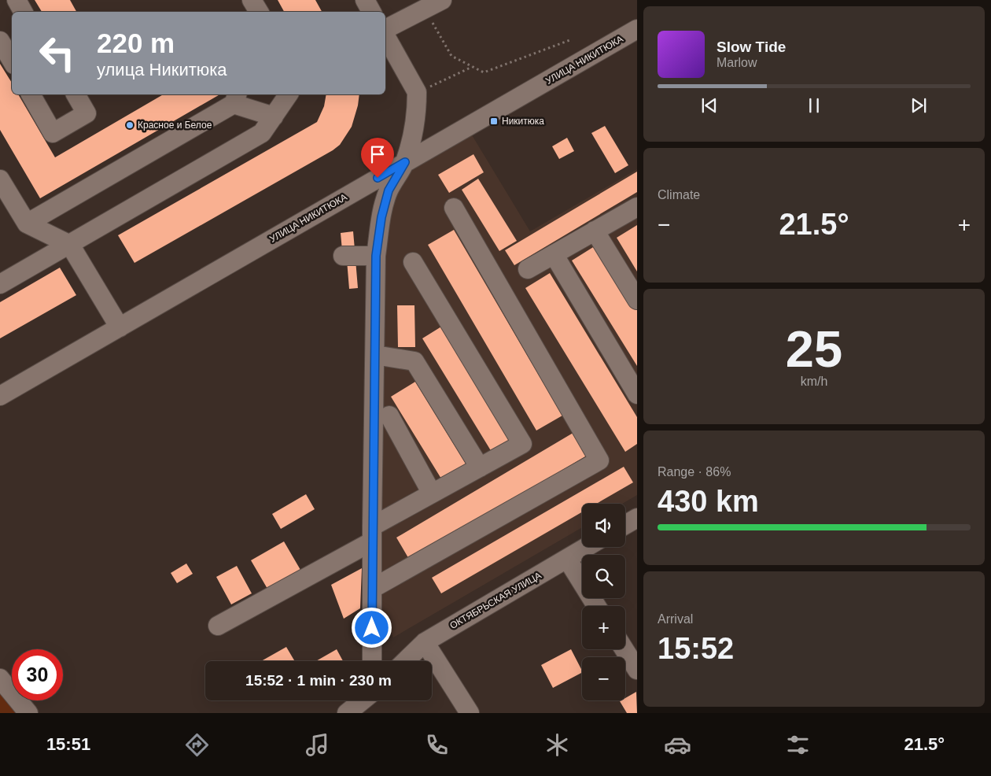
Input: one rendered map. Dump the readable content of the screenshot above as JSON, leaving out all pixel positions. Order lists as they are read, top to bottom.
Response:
{
  "streets": {
    "street": ["УЛИЦА НИКИТЮКА", "ОКТЯБРЬСКАЯ УЛИЦА"]
  },
  "places": {
    "transit": ["Никитюка"],
    "other": ["Красное и Белое"]
  },
  "page": {
    "turn": ["220 m", "улица Никитюка"],
    "song": ["Slow Tide", "Marlow"],
    "tile": [
      "Climate",
      ["25", "km/h"],
      ["Range · 86%", "430 km"],
      ["Arrival", "15:52"]
    ],
    "heat": ["−", "21.5°", "+"],
    "map_buttons": ["+", "−"],
    "limit": "30",
    "trip": "15:52 · 1 min · 230 m",
    "tabs": ["15:51", "21.5°"]
  }
}
